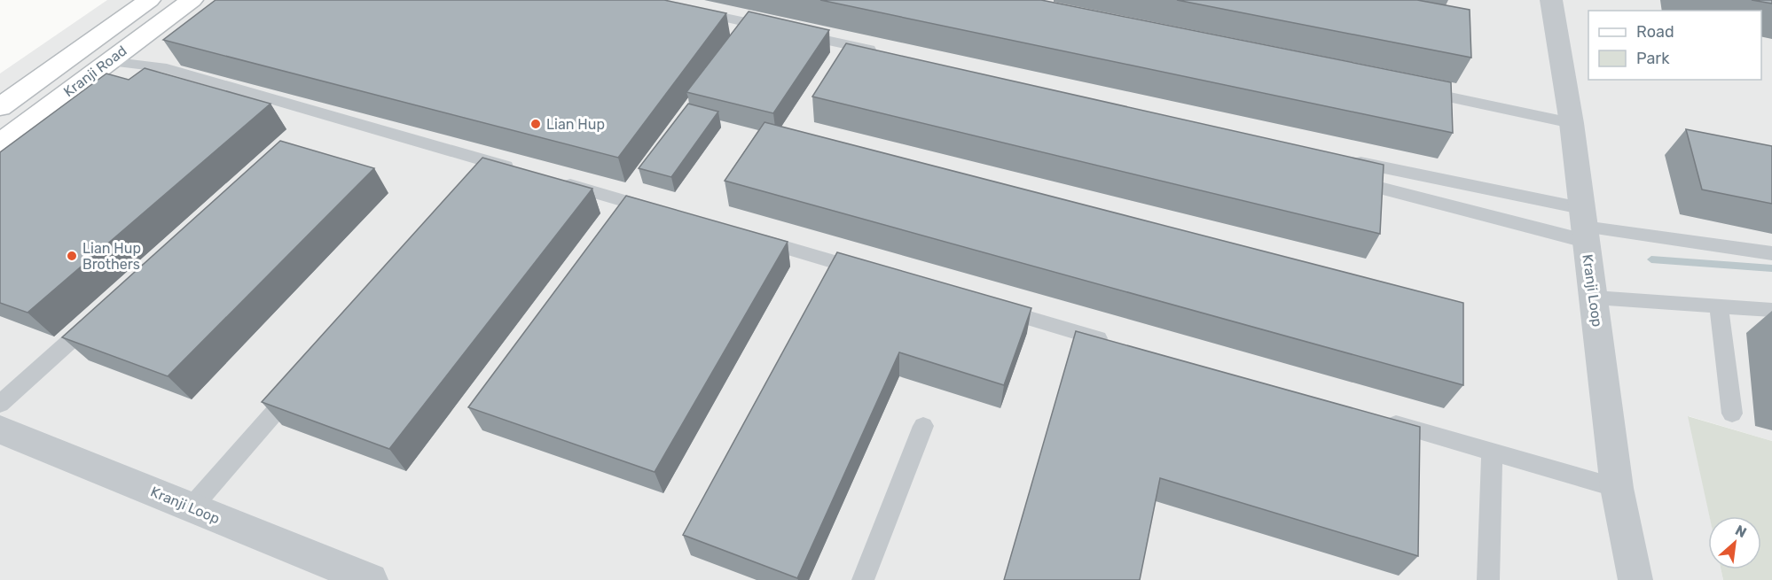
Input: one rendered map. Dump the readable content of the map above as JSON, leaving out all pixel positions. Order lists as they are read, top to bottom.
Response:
{
  "streets": {
    "main road": ["Kranji Road"],
    "street": ["Kranji Loop"]
  },
  "places": ["Lian Hup", "Lian Hup Brothers"],
  "legend": ["Road", "Park"],
  "north": "top right"
}
